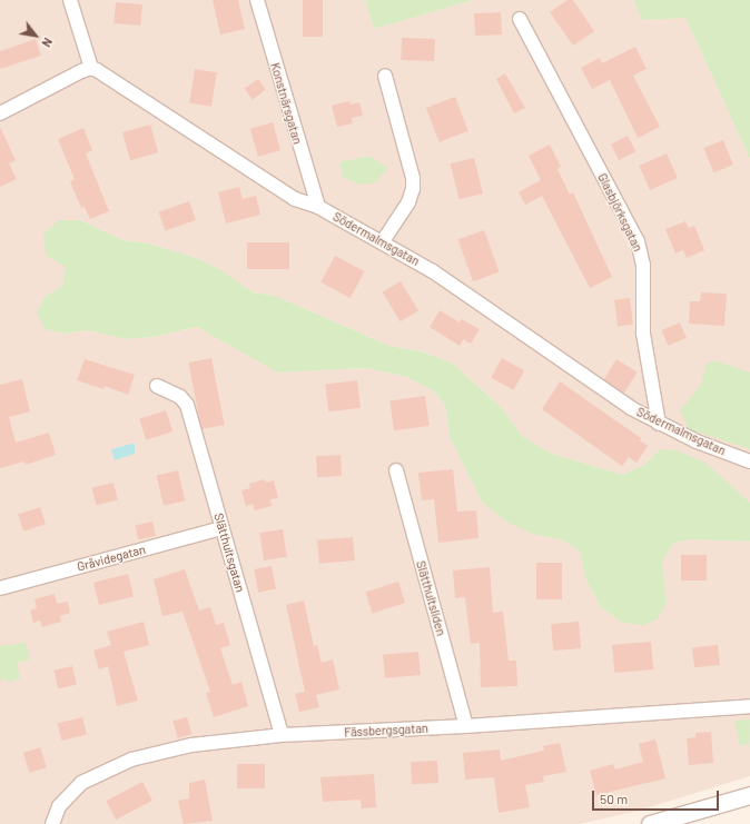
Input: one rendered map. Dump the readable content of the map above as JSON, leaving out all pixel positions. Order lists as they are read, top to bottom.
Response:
{
  "streets": {
    "street": [
      "Konstnärsgatan",
      "Glasbjörksgatan",
      "Södermalmsgatan",
      "Slätthultsgatan",
      "Gråvidegatan",
      "Slätthultsliden",
      "Fässbergsgatan"
    ]
  },
  "crossings": [
    ["Konstnärsgatan", "Södermalmsgatan"],
    ["Glasbjörksgatan", "Södermalmsgatan"],
    ["Slätthultsgatan", "Gråvidegatan"],
    ["Slätthultsgatan", "Fässbergsgatan"],
    ["Slätthultsliden", "Fässbergsgatan"]
  ],
  "scale_bar": "50 m",
  "north": "bottom right"
}
